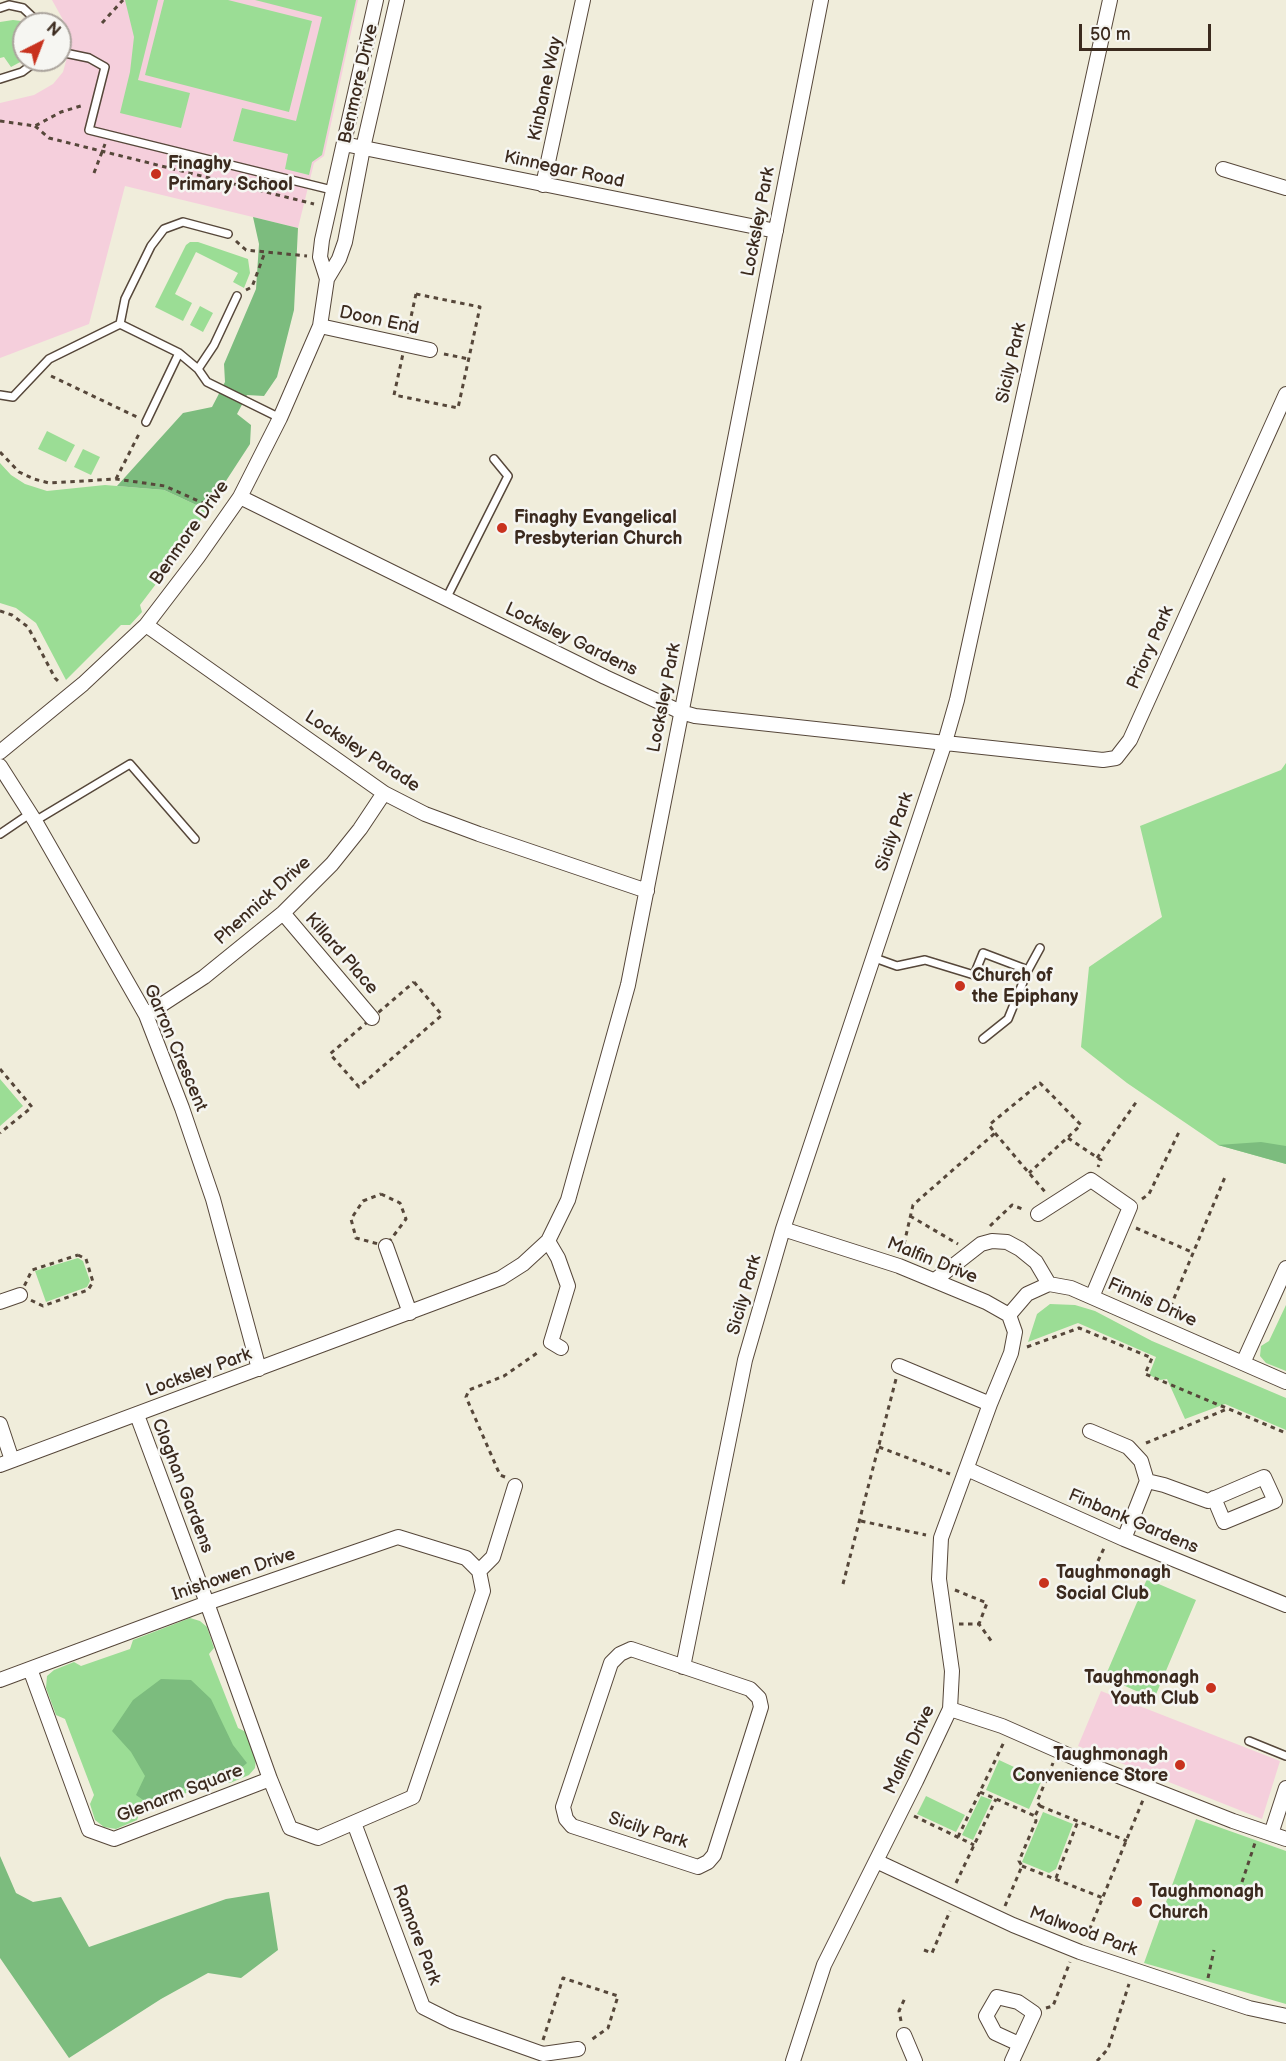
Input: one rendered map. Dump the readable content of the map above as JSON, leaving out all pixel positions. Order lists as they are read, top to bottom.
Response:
{
  "streets": {
    "street": [
      "Benmore Drive",
      "Kinbane Way",
      "Kinnegar Road",
      "Locksley Park",
      "Doon End",
      "Sicily Park",
      "Locksley Gardens",
      "Priory Park",
      "Locksley Parade",
      "Phennick Drive",
      "Killard Place",
      "Garron Crescent",
      "Malfin Drive",
      "Finnis Drive",
      "Cloghan Gardens",
      "Finbank Gardens",
      "Inishowen Drive",
      "Glenarm Square",
      "Malwood Park",
      "Ramore Park"
    ]
  },
  "crossings": [
    ["Benmore Drive", "Kinnegar Road"],
    ["Benmore Drive", "Doon End"],
    ["Benmore Drive", "Locksley Gardens"],
    ["Benmore Drive", "Locksley Parade"],
    ["Kinbane Way", "Kinnegar Road"],
    ["Kinnegar Road", "Locksley Park"],
    ["Locksley Park", "Locksley Gardens"],
    ["Locksley Park", "Locksley Parade"],
    ["Locksley Park", "Garron Crescent"],
    ["Locksley Park", "Cloghan Gardens"],
    ["Sicily Park", "Locksley Gardens"],
    ["Sicily Park", "Priory Park"],
    ["Sicily Park", "Malfin Drive"],
    ["Locksley Gardens", "Priory Park"],
    ["Locksley Parade", "Phennick Drive"],
    ["Phennick Drive", "Killard Place"],
    ["Phennick Drive", "Garron Crescent"],
    ["Malfin Drive", "Finbank Gardens"],
    ["Malfin Drive", "Malwood Park"],
    ["Cloghan Gardens", "Inishowen Drive"],
    ["Cloghan Gardens", "Glenarm Square"],
    ["Inishowen Drive", "Glenarm Square"]
  ],
  "places": [
    "Finaghy Primary School",
    "Finaghy Evangelical Presbyterian Church",
    "Church of the Epiphany",
    "Taughmonagh Social Club",
    "Taughmonagh Youth Club",
    "Taughmonagh Convenience Store",
    "Taughmonagh Church"
  ],
  "scale_bar": "50 m",
  "north": "top right"
}
